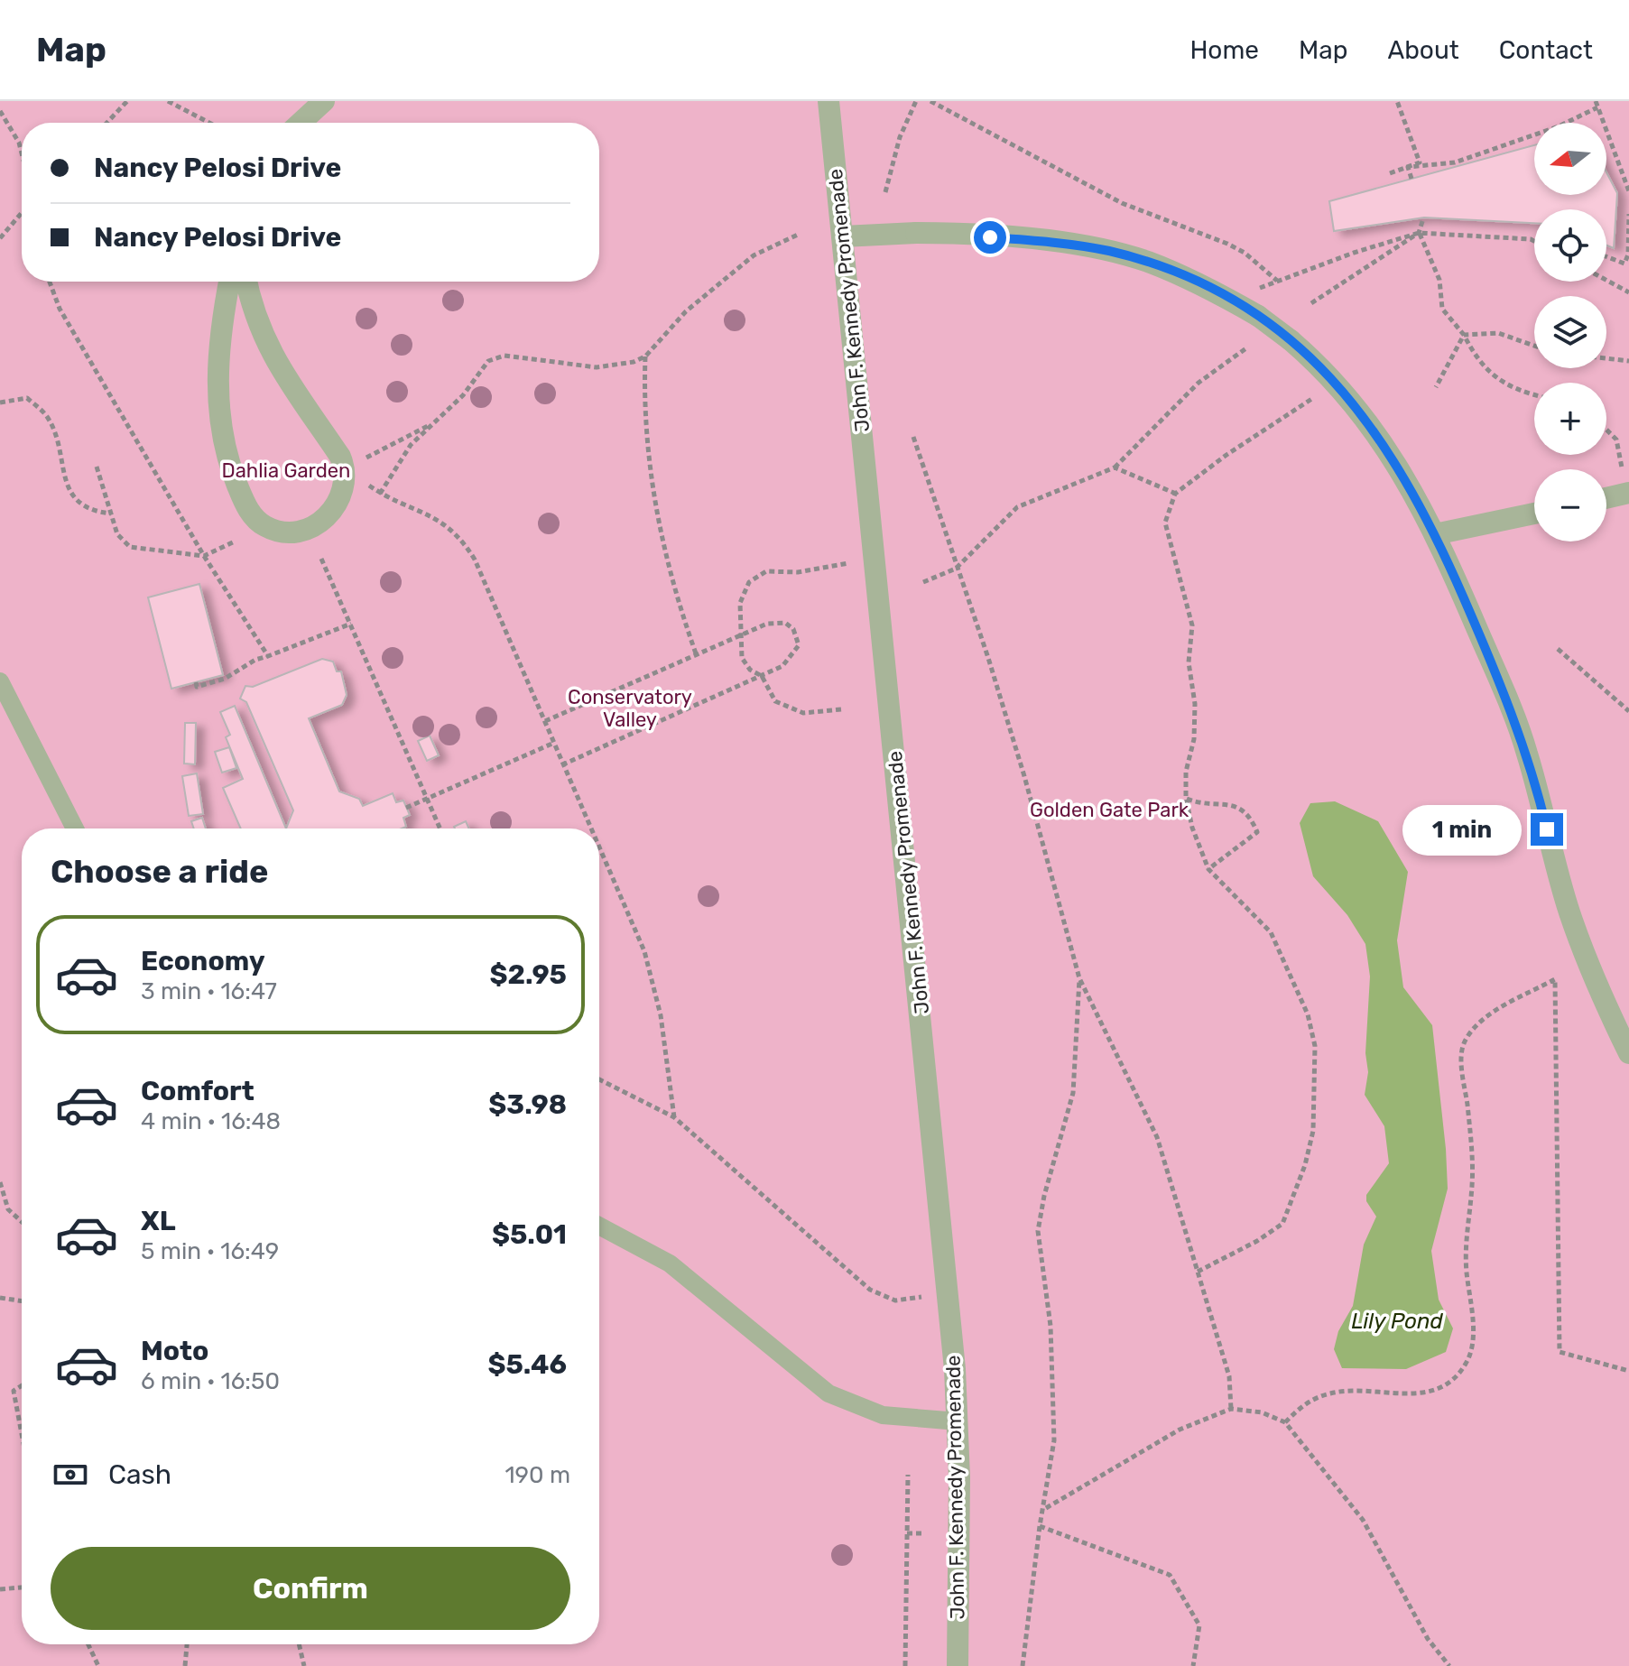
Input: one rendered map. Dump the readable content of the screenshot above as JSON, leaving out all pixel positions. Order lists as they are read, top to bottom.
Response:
{
  "streets": {
    "street": ["John F. Kennedy Promenade"]
  },
  "water": ["Lily Pond"],
  "parks": ["Dahlia Garden", "Conservatory Valley", "Golden Gate Park"],
  "north": "left",
  "page": {
    "header": "Map",
    "nav": [
      "Home",
      "Map",
      "About",
      "Contact"
    ],
    "map_buttons": ["+", "−"],
    "banner": ["Nancy Pelosi Drive", "Nancy Pelosi Drive"],
    "bubble": "1 min",
    "heading": "Choose a ride",
    "list": [
      {
        "name": "Economy",
        "note": "3 min · 16:47",
        "value": "$2.95"
      },
      {
        "name": "Comfort",
        "note": "4 min · 16:48",
        "value": "$3.98"
      },
      {
        "name": "XL",
        "note": "5 min · 16:49",
        "value": "$5.01"
      },
      {
        "name": "Moto",
        "note": "6 min · 16:50",
        "value": "$5.46"
      }
    ],
    "pay": ["Cash", "190 m"],
    "buttons": "Confirm"
  }
}
